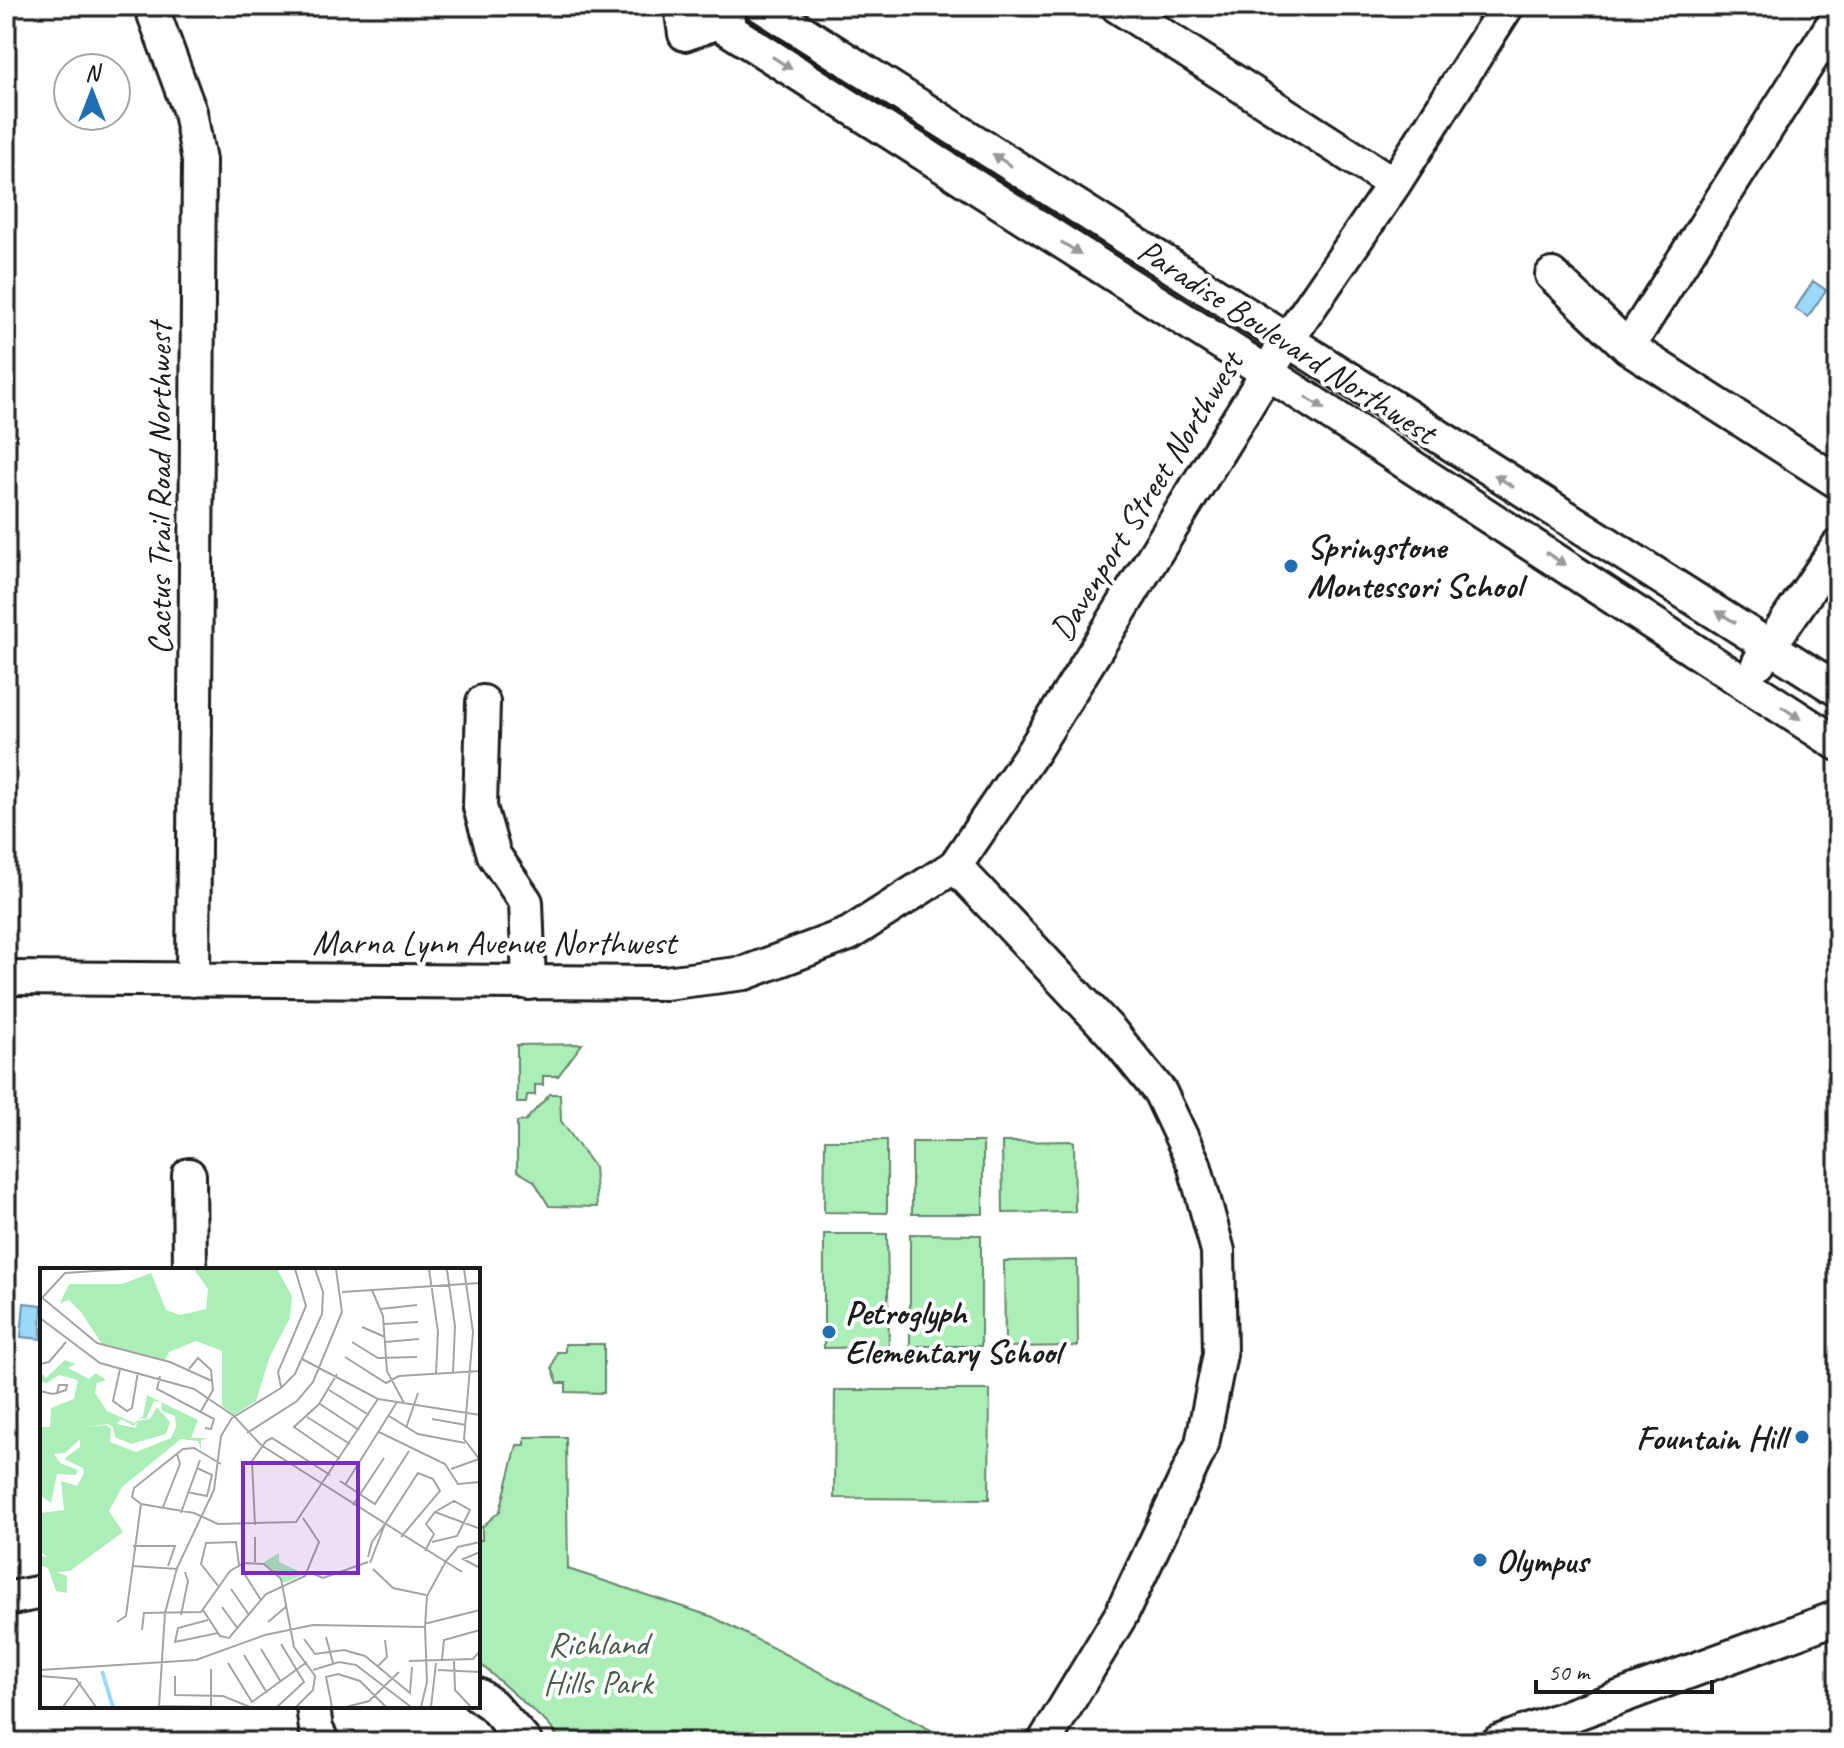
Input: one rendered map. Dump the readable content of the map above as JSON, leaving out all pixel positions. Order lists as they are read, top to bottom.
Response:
{
  "streets": {
    "street": [
      "Paradise Boulevard Northwest",
      "Cactus Trail Road Northwest",
      "Davenport Street Northwest",
      "Marna Lynn Avenue Northwest"
    ]
  },
  "crossings": [
    ["Paradise Boulevard Northwest", "Davenport Street Northwest"],
    ["Cactus Trail Road Northwest", "Marna Lynn Avenue Northwest"],
    ["Davenport Street Northwest", "Marna Lynn Avenue Northwest"]
  ],
  "parks": ["Richland Hills Park"],
  "places": [
    "Springstone Montessori School",
    "Petroglyph Elementary School",
    "Fountain Hill",
    "Olympus"
  ],
  "scale_bar": "50 m",
  "north": "top"
}
